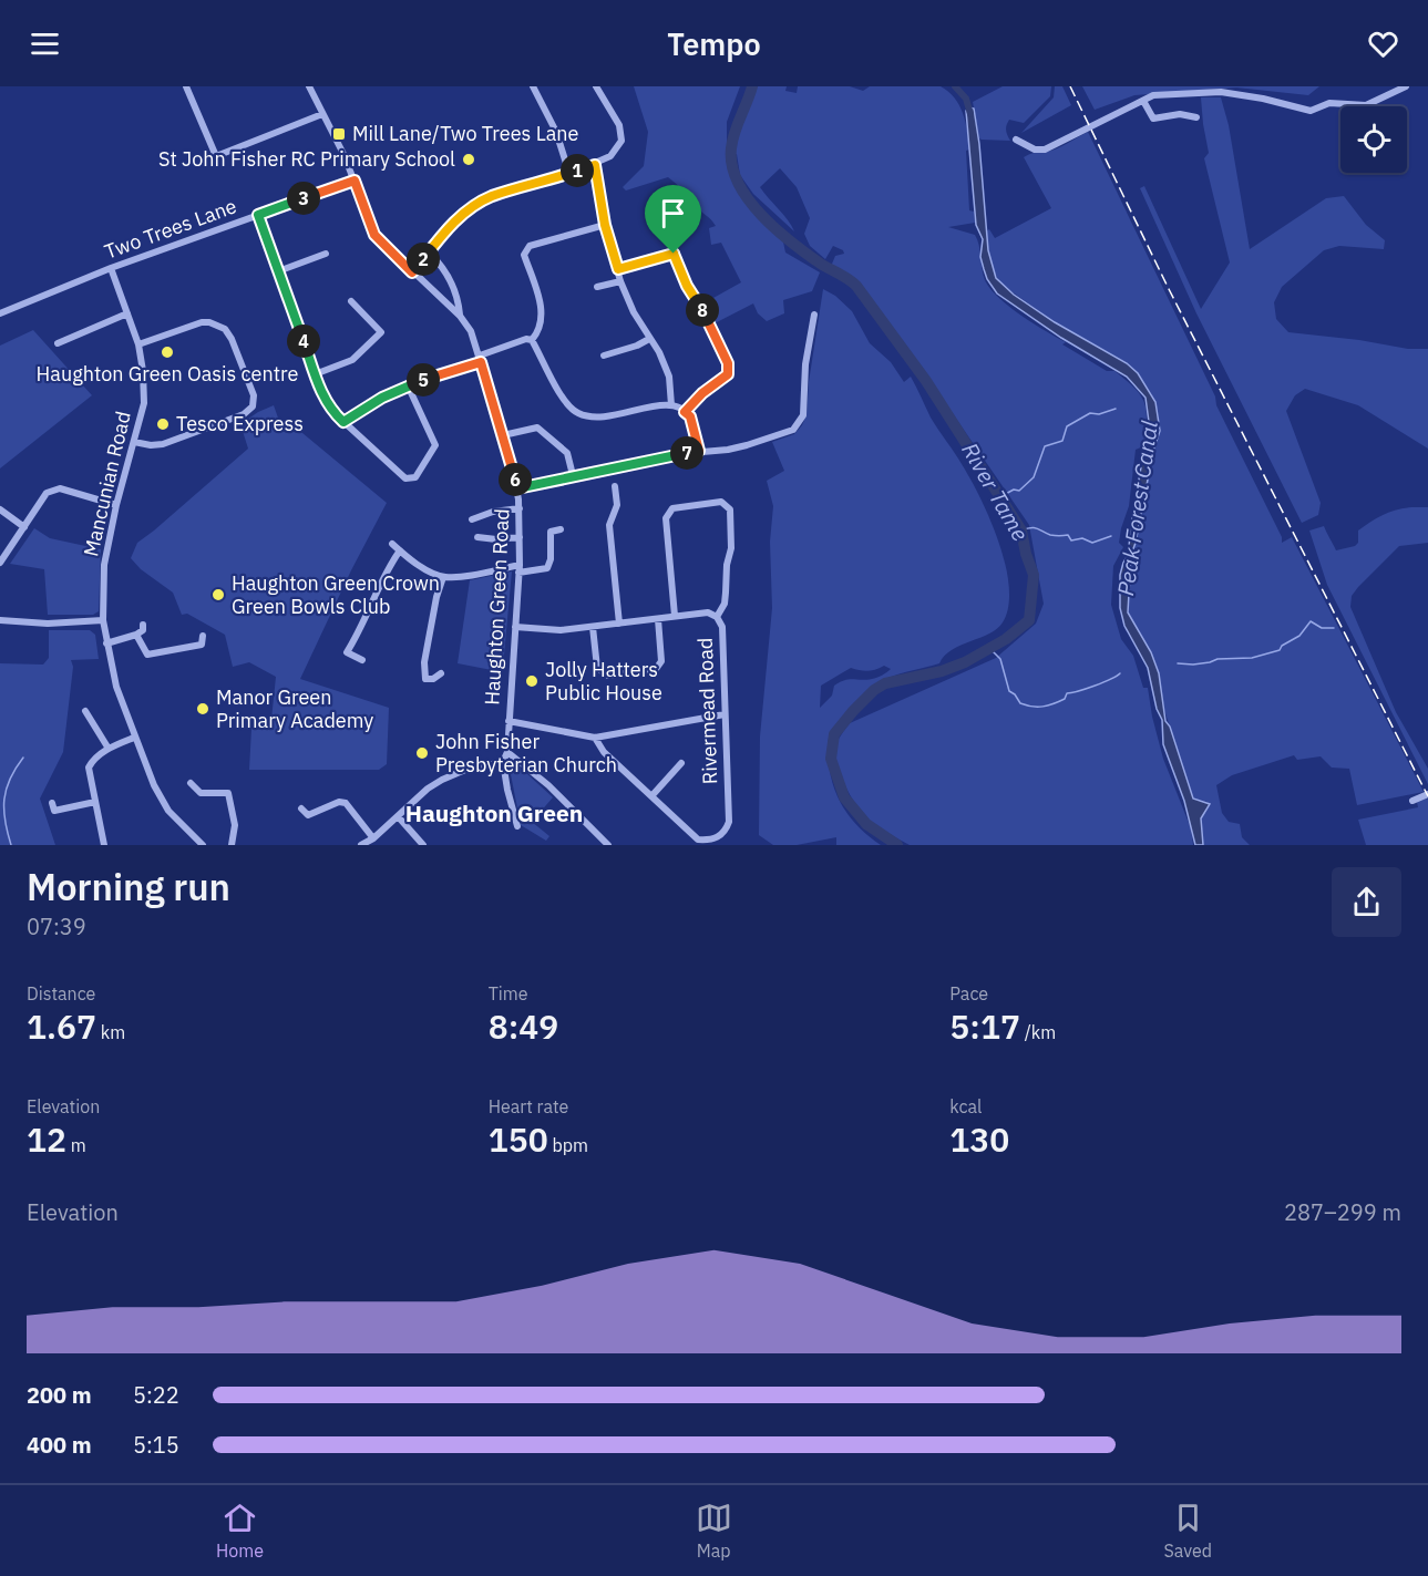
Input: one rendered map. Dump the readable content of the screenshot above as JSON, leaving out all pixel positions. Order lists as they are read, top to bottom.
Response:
{
  "streets": {
    "street": [
      "Two Trees Lane",
      "Mancunian Road",
      "Haughton Green Road",
      "Rivermead Road"
    ]
  },
  "crossings": [
    ["Two Trees Lane", "Mancunian Road"],
    ["Two Trees Lane", "Haughton Green Road"],
    ["Haughton Green Road", "Rivermead Road"]
  ],
  "districts": ["Haughton Green"],
  "water": ["River Tame", "Peak Forest Canal"],
  "places": {
    "transit": ["Mill Lane/Two Trees Lane"],
    "other": [
      "St John Fisher RC Primary School",
      "Haughton Green Oasis centre",
      "Tesco Express",
      "Haughton Green Crown Green Bowls Club",
      "Jolly Hatters Public House",
      "Manor Green Primary Academy",
      "John Fisher Presbyterian Church"
    ]
  },
  "page": {
    "header": "Tempo",
    "pins": [
      "1",
      "3",
      "2",
      "8",
      "4",
      "5",
      "7",
      "6"
    ],
    "heading": ["Morning run", "07:39"],
    "stats": [
      ["Distance", "1.67 km"],
      ["Time", "8:49"],
      ["Pace", "5:17 /km"],
      ["Elevation", "12 m"],
      ["Heart rate", "150 bpm"],
      ["kcal", "130"]
    ],
    "chart": ["Elevation", "287–299 m"],
    "list": [
      {
        "name": "200 m",
        "note": "5:22"
      },
      {
        "name": "400 m",
        "note": "5:15"
      }
    ],
    "tabs": ["Home", "Map", "Saved"]
  }
}
